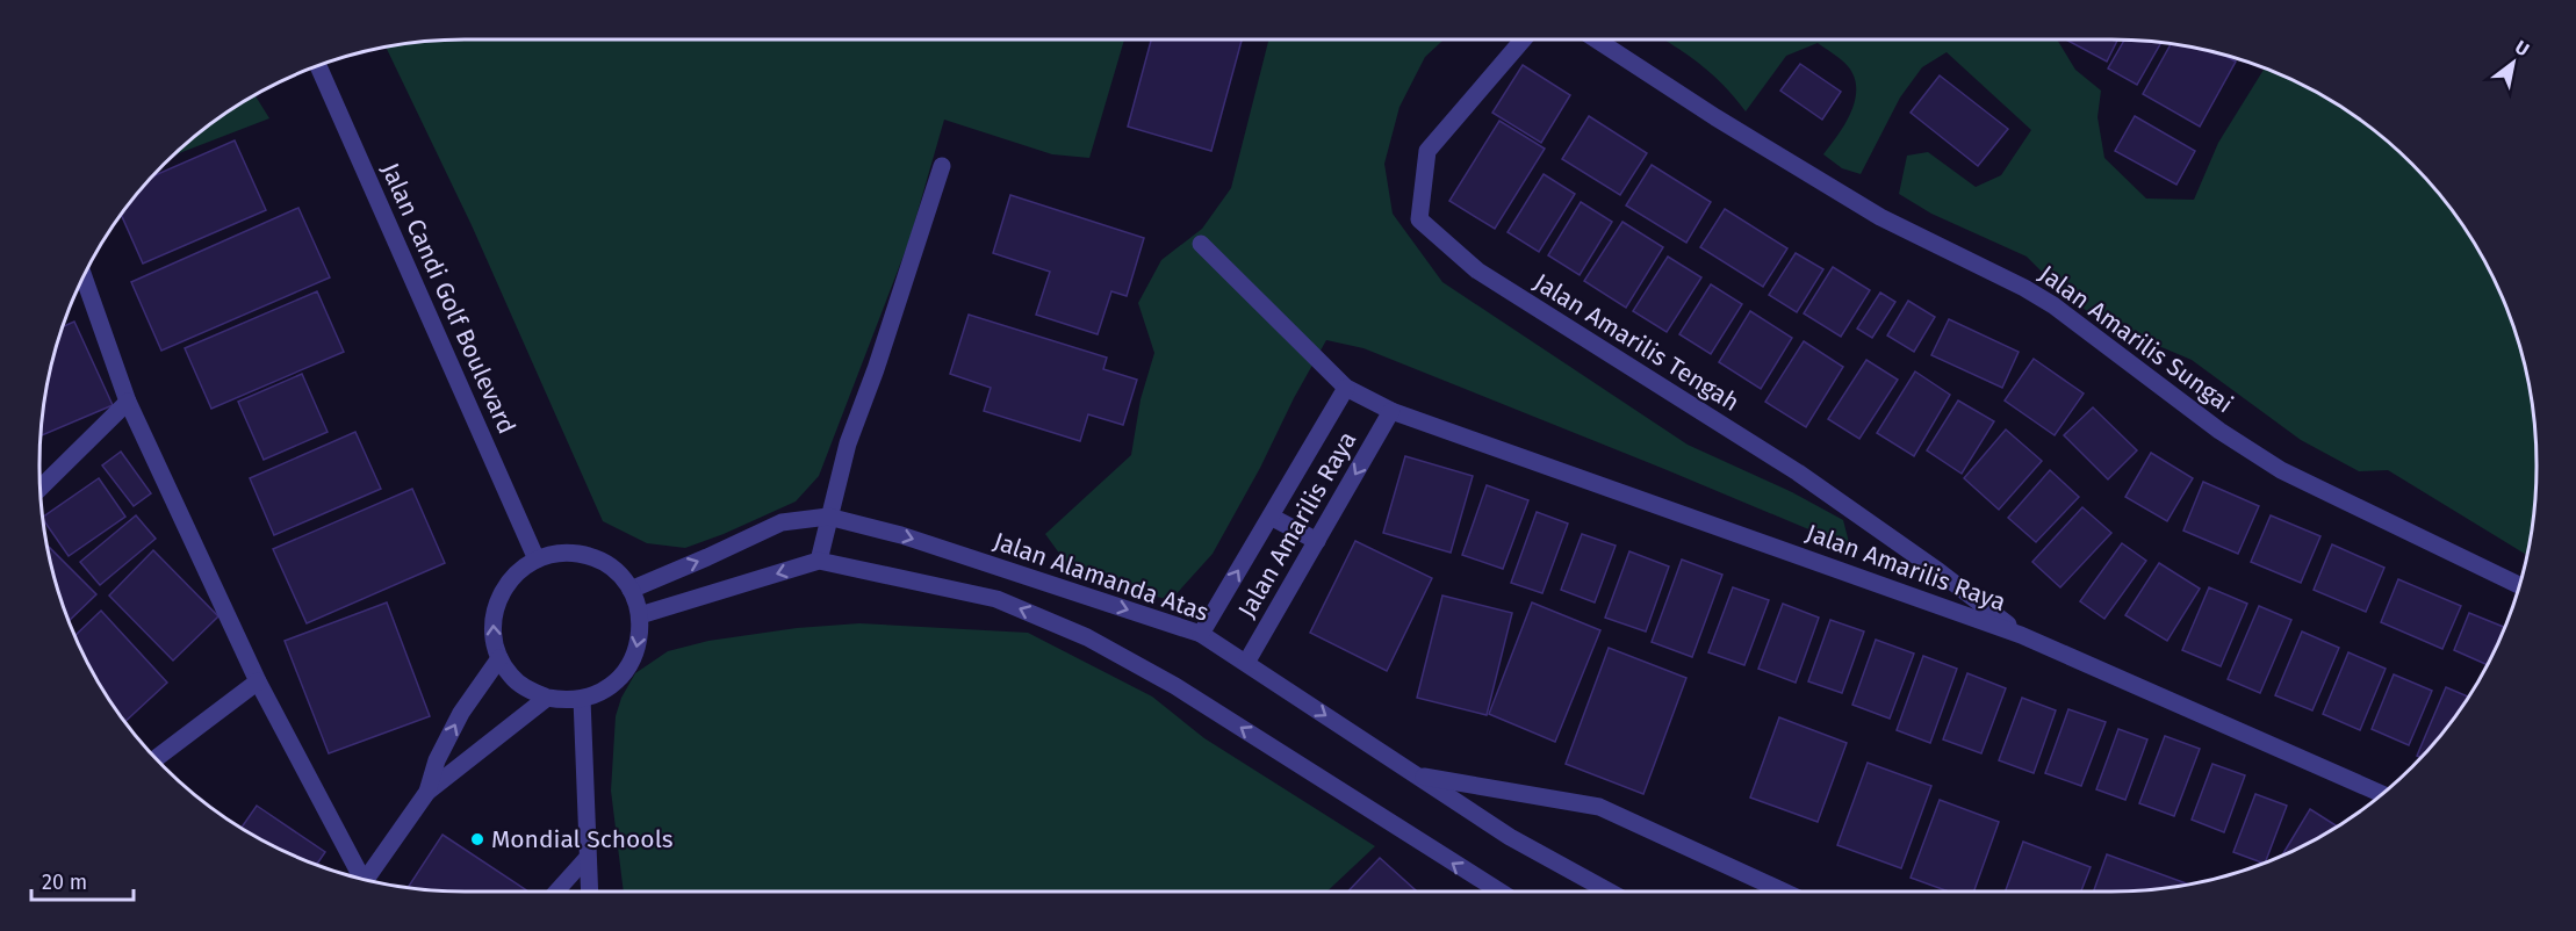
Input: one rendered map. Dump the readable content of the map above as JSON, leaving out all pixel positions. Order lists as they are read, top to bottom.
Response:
{
  "streets": {
    "street": [
      "Jalan Candi Golf Boulevard",
      "Jalan Amarilis Sungai",
      "Jalan Amarilis Tengah",
      "Jalan Amarilis Raya",
      "Jalan Alamanda Atas"
    ]
  },
  "crossings": [
    ["Jalan Candi Golf Boulevard", "Jalan Alamanda Atas"],
    ["Jalan Amarilis Tengah", "Jalan Amarilis Raya"],
    ["Jalan Amarilis Raya", "Jalan Alamanda Atas"]
  ],
  "places": ["Mondial Schools"],
  "scale_bar": "20 m",
  "north": "top right"
}
